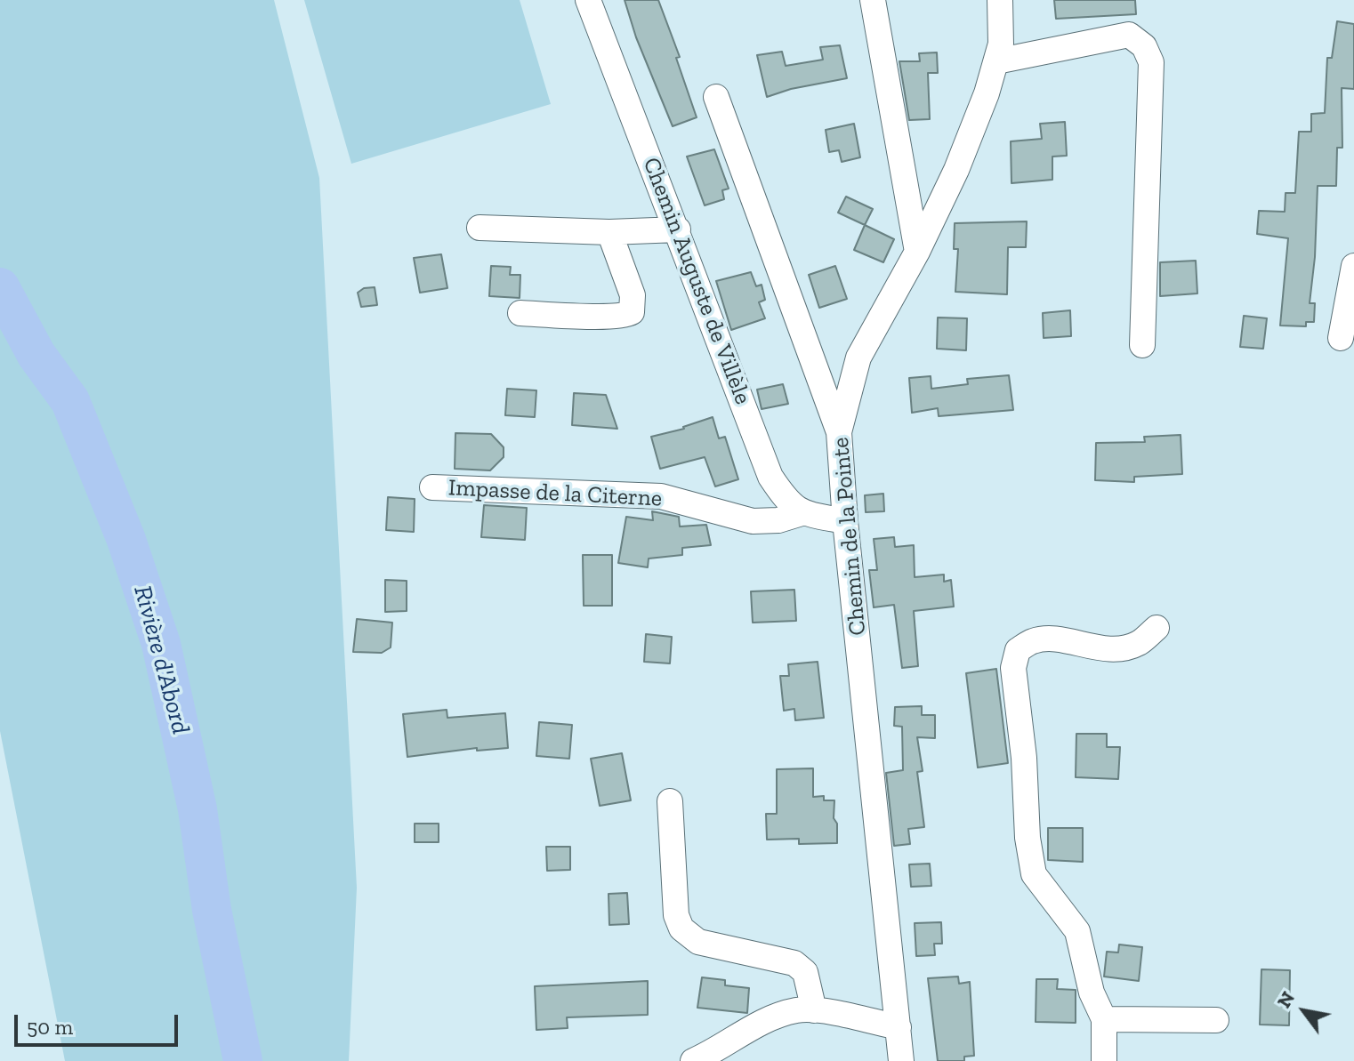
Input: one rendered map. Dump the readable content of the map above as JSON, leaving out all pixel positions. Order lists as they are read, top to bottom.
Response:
{
  "streets": {
    "street": ["Chemin Auguste de Villèle", "Impasse de la Citerne", "Chemin de la Pointe"]
  },
  "crossings": [
    ["Chemin Auguste de Villèle", "Impasse de la Citerne"]
  ],
  "water": ["Rivière d'Abord"],
  "scale_bar": "50 m",
  "north": "top left"
}
